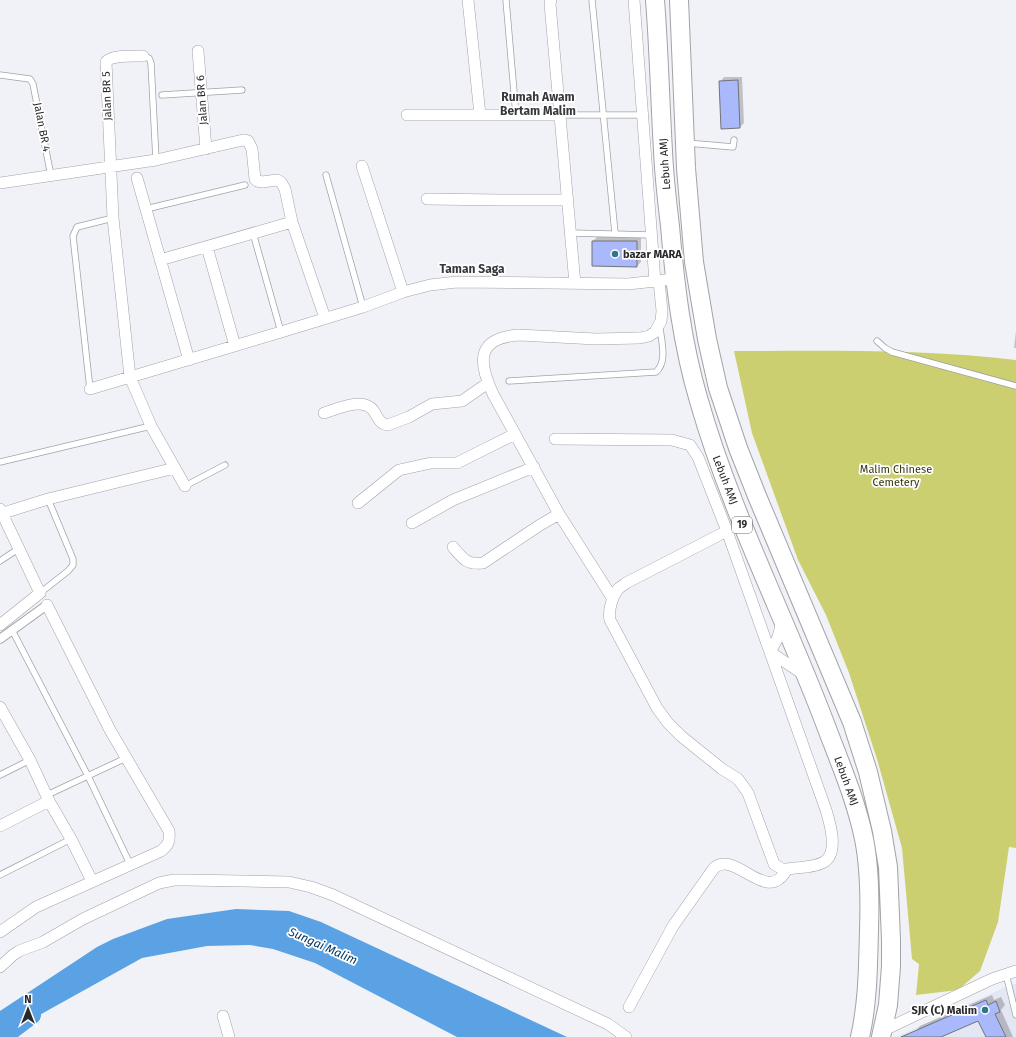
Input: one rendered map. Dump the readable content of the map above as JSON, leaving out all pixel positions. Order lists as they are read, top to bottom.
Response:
{
  "streets": {
    "highway": ["Lebuh AMJ", "19"],
    "street": ["Jalan BR 5", "Jalan BR 6"],
    "lane": ["Jalan BR 4"]
  },
  "districts": ["Rumah Awam Bertam Malim", "Taman Saga"],
  "water": ["Sungai Malim"],
  "parks": ["Malim Chinese Cemetery"],
  "places": ["bazar MARA", "SJK (C) Malim"],
  "north": "top"
}
